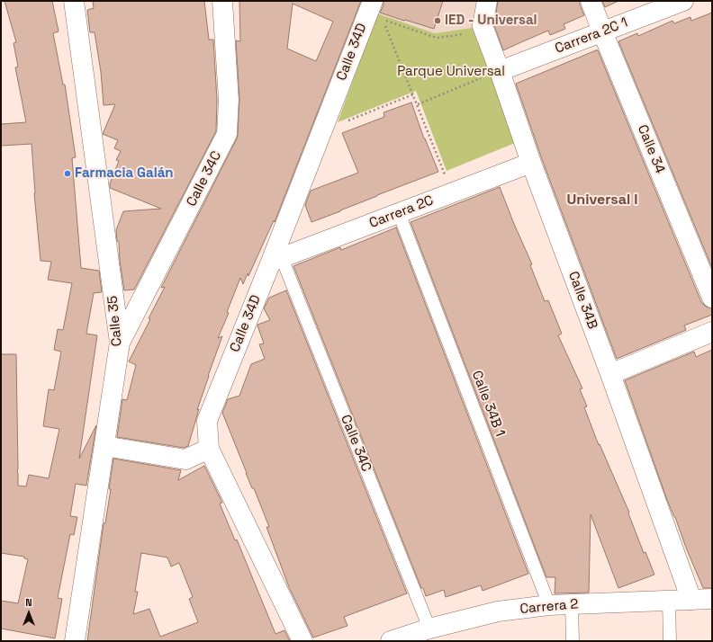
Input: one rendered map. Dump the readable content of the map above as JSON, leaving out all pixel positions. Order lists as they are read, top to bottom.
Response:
{
  "streets": {
    "street": [
      "Carrera 2C 1",
      "Calle 34D",
      "Calle 34",
      "Calle 34C",
      "Carrera 2C",
      "Calle 34B",
      "Calle 35",
      "Carrera 2"
    ],
    "lane": ["Calle 34B 1"]
  },
  "crossings": [
    ["Carrera 2C 1", "Calle 34"],
    ["Carrera 2C 1", "Calle 34B"],
    ["Calle 34D", "Calle 34C"],
    ["Calle 34D", "Carrera 2C"],
    ["Calle 34C", "Carrera 2C"],
    ["Calle 34C", "Calle 35"],
    ["Calle 34C", "Carrera 2"],
    ["Carrera 2C", "Calle 34B"],
    ["Carrera 2C", "Calle 34B 1"],
    ["Calle 34B", "Carrera 2"],
    ["Calle 34B 1", "Carrera 2"]
  ],
  "districts": ["Universal I"],
  "parks": ["Parque Universal"],
  "places": ["IED - Universal", "Farmacia Galán"],
  "north": "top"
}
